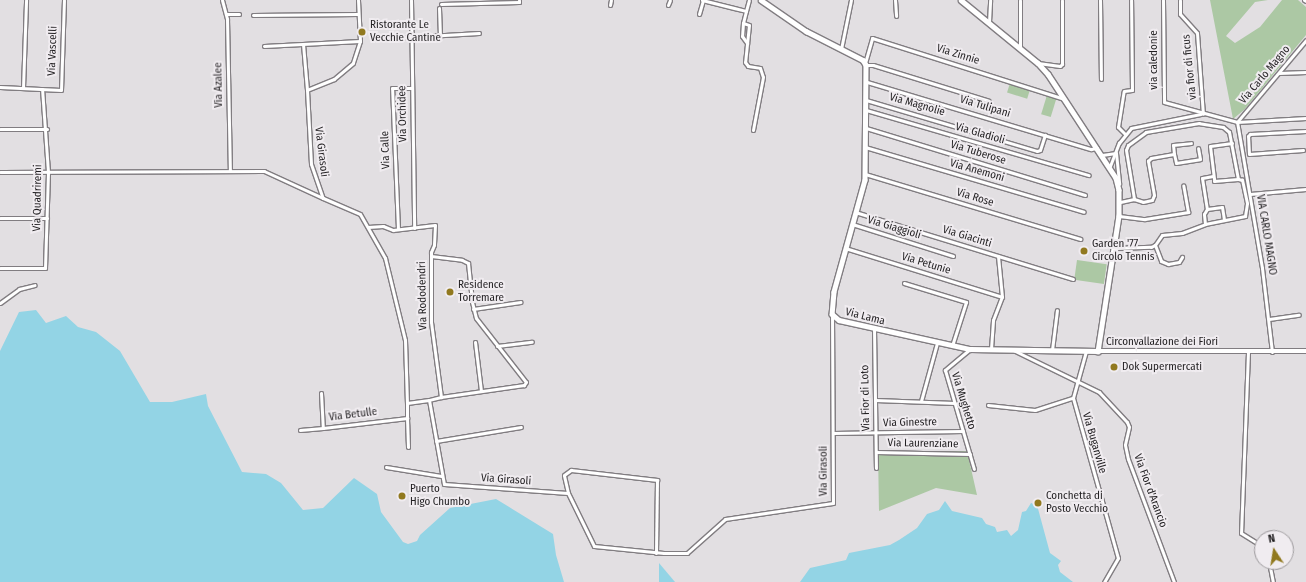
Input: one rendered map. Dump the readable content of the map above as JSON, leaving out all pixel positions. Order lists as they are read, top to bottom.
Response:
{
  "streets": {
    "street": [
      "Via Vascelli",
      "Via Zinnie",
      "via caledonie",
      "via fior di ficus",
      "Via Carlo Magno",
      "Via Azalee",
      "Via Magnolie",
      "Via Tulipani",
      "Via Orchidee",
      "Via Gladioli",
      "Via Calle",
      "Via Girasoli",
      "Via Tuberose",
      "Via Anemoni",
      "Via Quadriremi",
      "Via Rose",
      "Via Giaggioli",
      "VIA CARLO MAGNO",
      "Via Giacinti",
      "Via Petunie",
      "Via Rododendri",
      "Via Lama",
      "Circonvallazione dei Fiori",
      "Via Fior di Loto",
      "Via Mughetto",
      "Via Betulle",
      "Via Ginestre",
      "Via Buganville",
      "Via Laurenziane",
      "Via Fior d'Arancio"
    ]
  },
  "crossings": [
    ["Via Vascelli", "Via Quadriremi"],
    ["Via Zinnie", "Via Lama"],
    ["Via Zinnie", "Circonvallazione dei Fiori"],
    ["via caledonie", "via fior di ficus"],
    ["Via Carlo Magno", "VIA CARLO MAGNO"],
    ["Via Magnolie", "Via Tulipani"],
    ["Via Magnolie", "Via Lama"],
    ["Via Tulipani", "Via Lama"],
    ["Via Tulipani", "Circonvallazione dei Fiori"],
    ["Via Orchidee", "Via Calle"],
    ["Via Orchidee", "Via Rododendri"],
    ["Via Gladioli", "Via Lama"],
    ["Via Calle", "Via Rododendri"],
    ["Via Girasoli", "Via Lama"],
    ["Via Girasoli", "Via Ginestre"],
    ["Via Tuberose", "Via Lama"],
    ["Via Anemoni", "Via Lama"],
    ["Via Rose", "Via Lama"],
    ["Via Giaggioli", "Via Lama"],
    ["VIA CARLO MAGNO", "Circonvallazione dei Fiori"],
    ["Via Giacinti", "Via Lama"],
    ["Via Petunie", "Via Lama"],
    ["Via Lama", "Circonvallazione dei Fiori"],
    ["Via Lama", "Via Fior di Loto"],
    ["Via Lama", "Via Mughetto"],
    ["Via Lama", "Via Fior d'Arancio"],
    ["Via Fior di Loto", "Via Ginestre"],
    ["Via Fior di Loto", "Via Laurenziane"],
    ["Via Mughetto", "Via Ginestre"],
    ["Via Mughetto", "Via Laurenziane"]
  ],
  "places": [
    "Ristorante Le Vecchie Cantine",
    "Garden '77 Circolo Tennis",
    "Residence Torremare",
    "Dok Supermercati",
    "Puerto Higo Chumbo",
    "Conchetta di Posto Vecchio"
  ],
  "north": "top"
}
